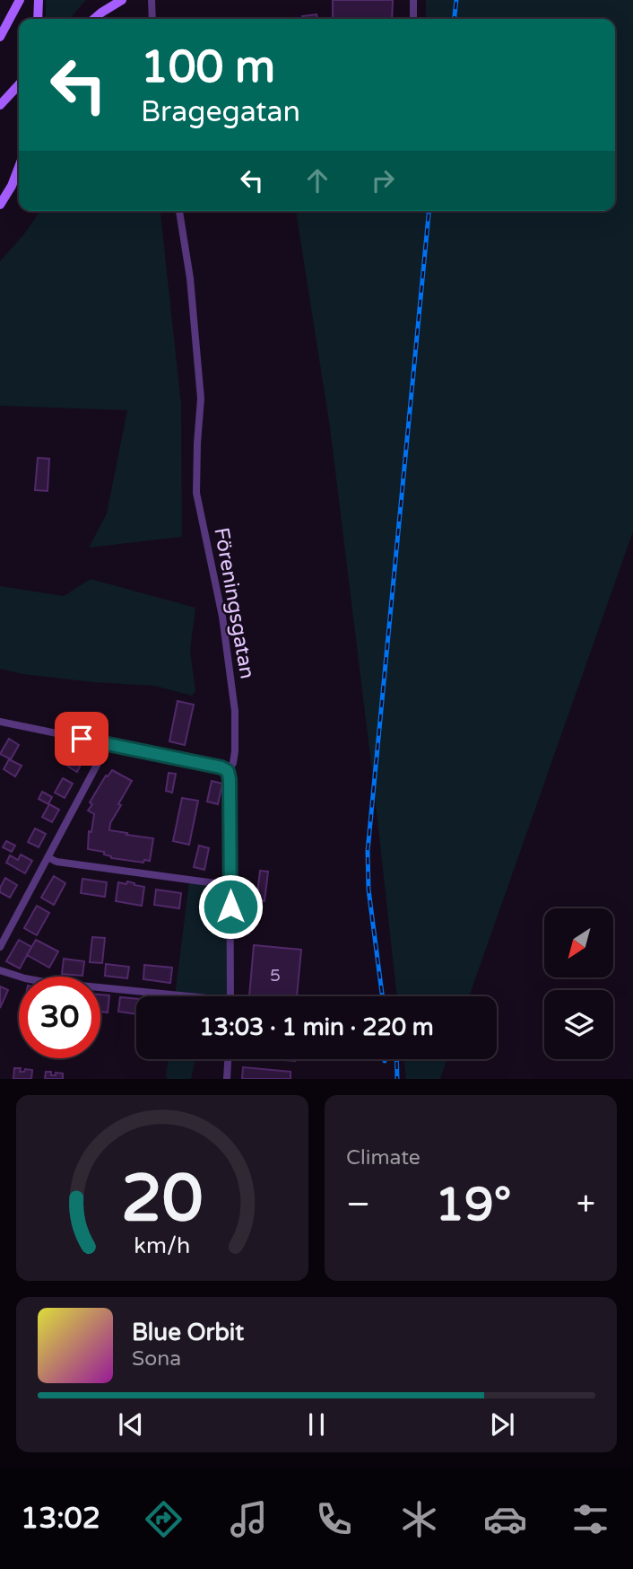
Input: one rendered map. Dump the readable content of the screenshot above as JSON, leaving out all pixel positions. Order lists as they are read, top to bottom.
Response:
{
  "streets": {
    "street": ["Föreningsgatan"]
  },
  "house_numbers": ["5"],
  "north": "bottom left",
  "page": {
    "turn": ["100 m", "Bragegatan"],
    "limit": "30",
    "trip": "13:03 · 1 min · 220 m",
    "tile": "Climate",
    "heat": ["−", "19°", "+"],
    "song": ["Blue Orbit", "Sona"],
    "tabs": "13:02",
    "gauge": ["20", "km/h"]
  }
}
